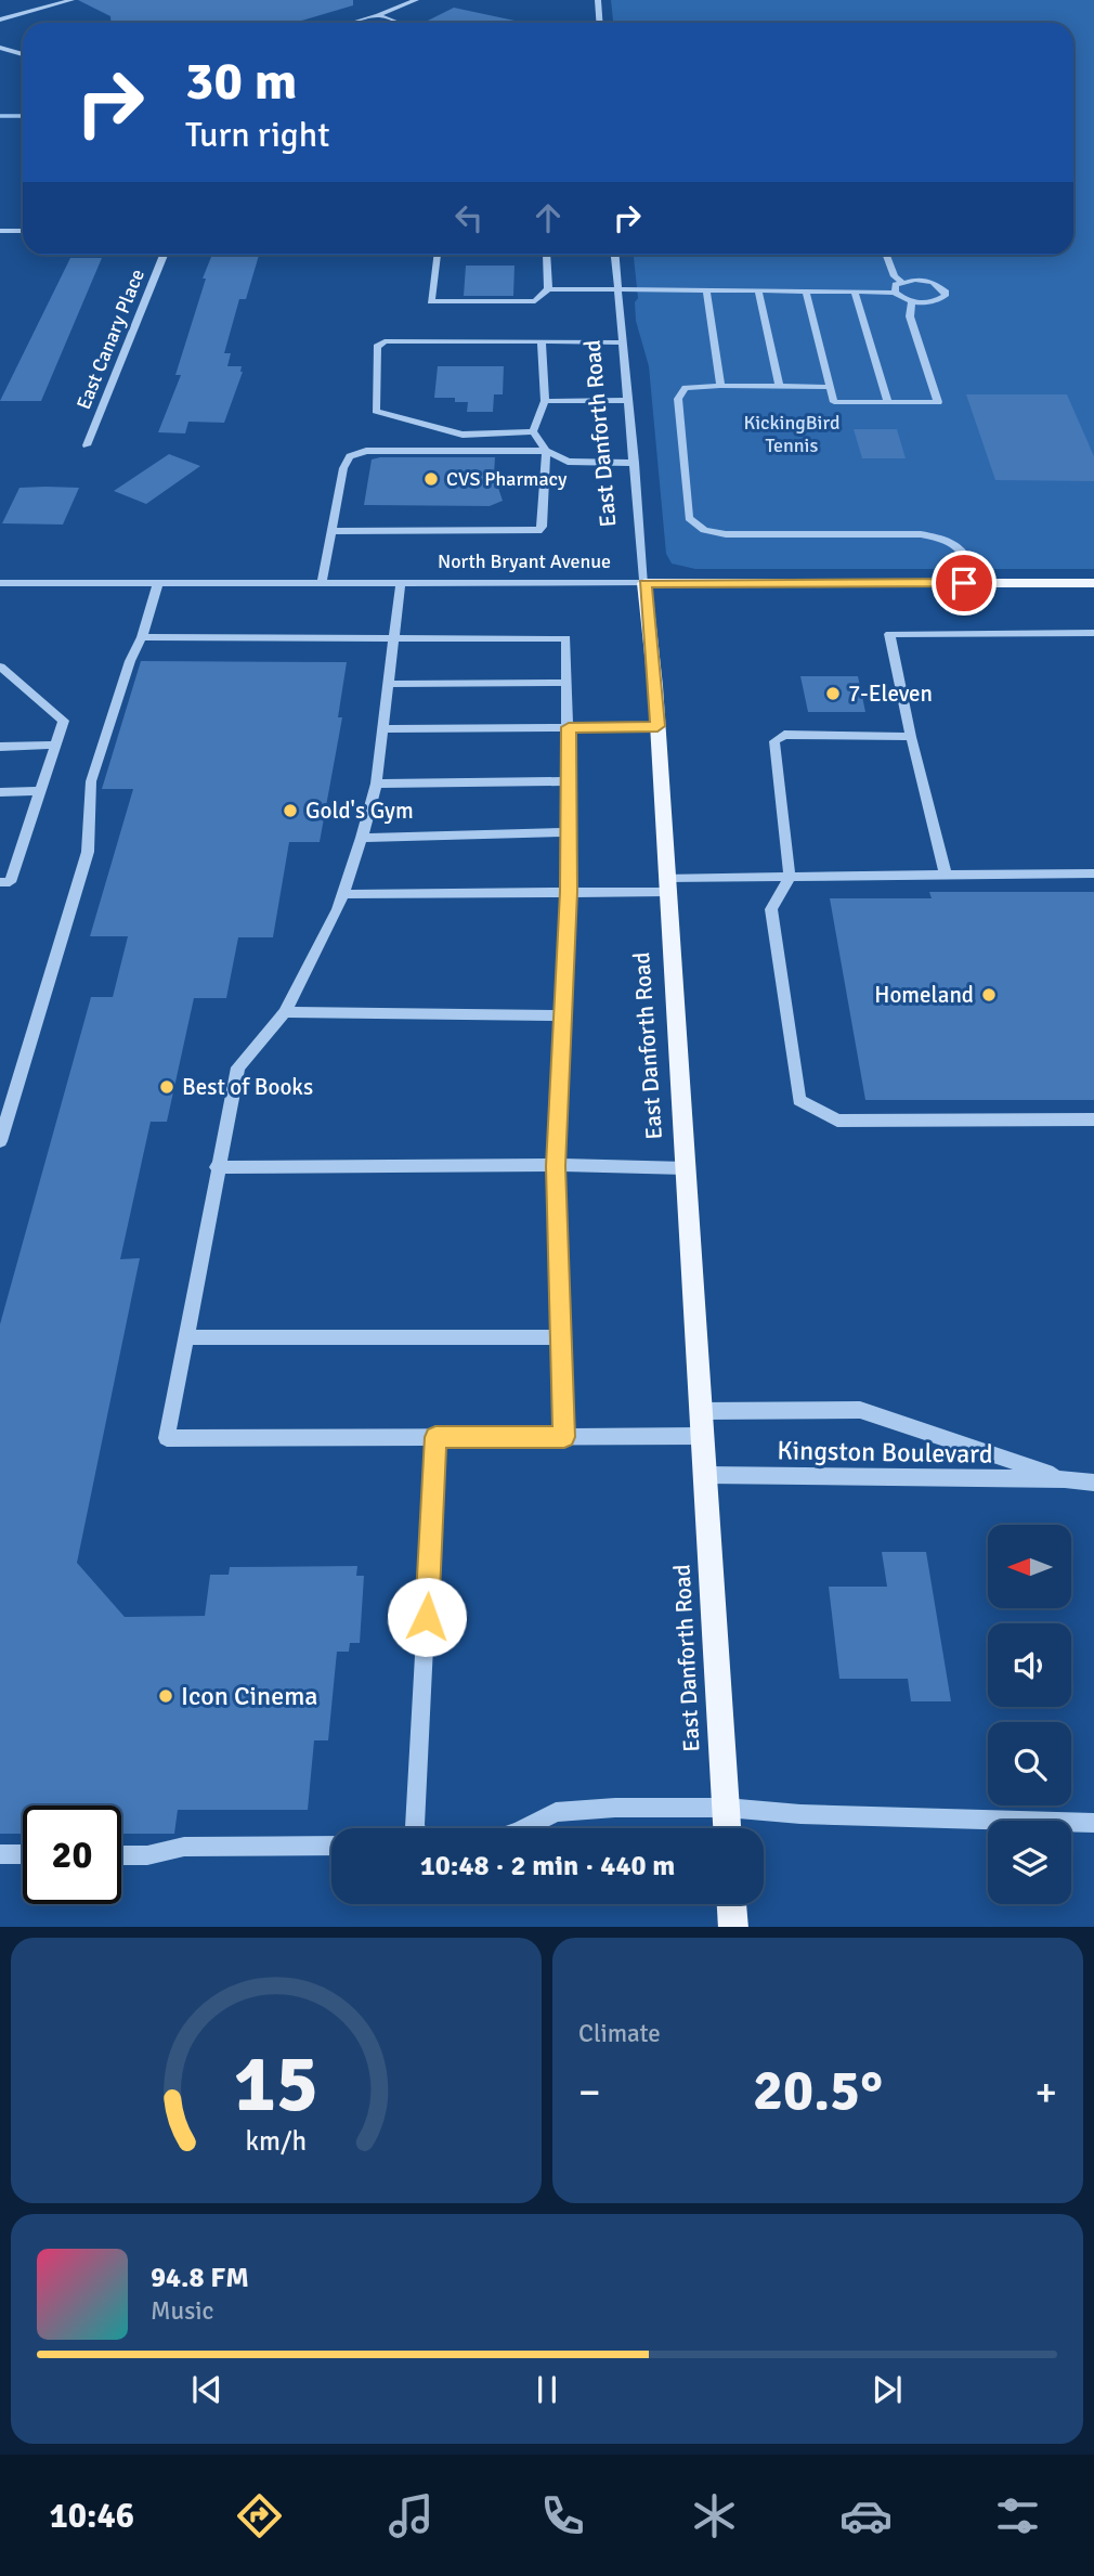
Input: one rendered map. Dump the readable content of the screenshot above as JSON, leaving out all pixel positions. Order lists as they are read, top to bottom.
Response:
{
  "streets": {
    "main road": ["East Danforth Road", "North Bryant Avenue"],
    "street": ["East Canary Place", "Kingston Boulevard"]
  },
  "crossings": [
    ["East Danforth Road", "North Bryant Avenue"],
    ["East Danforth Road", "Kingston Boulevard"]
  ],
  "parks": ["KickingBird Tennis"],
  "places": [
    "CVS Pharmacy",
    "7-Eleven",
    "Gold's Gym",
    "Homeland",
    "Best of Books",
    "Icon Cinema"
  ],
  "north": "left",
  "page": {
    "turn": ["30 m", "Turn right"],
    "limit": "20",
    "trip": "10:48 · 2 min · 440 m",
    "tile": "Climate",
    "heat": ["−", "20.5°", "+"],
    "song": ["94.8 FM", "Music"],
    "tabs": "10:46",
    "gauge": ["15", "km/h"]
  }
}
